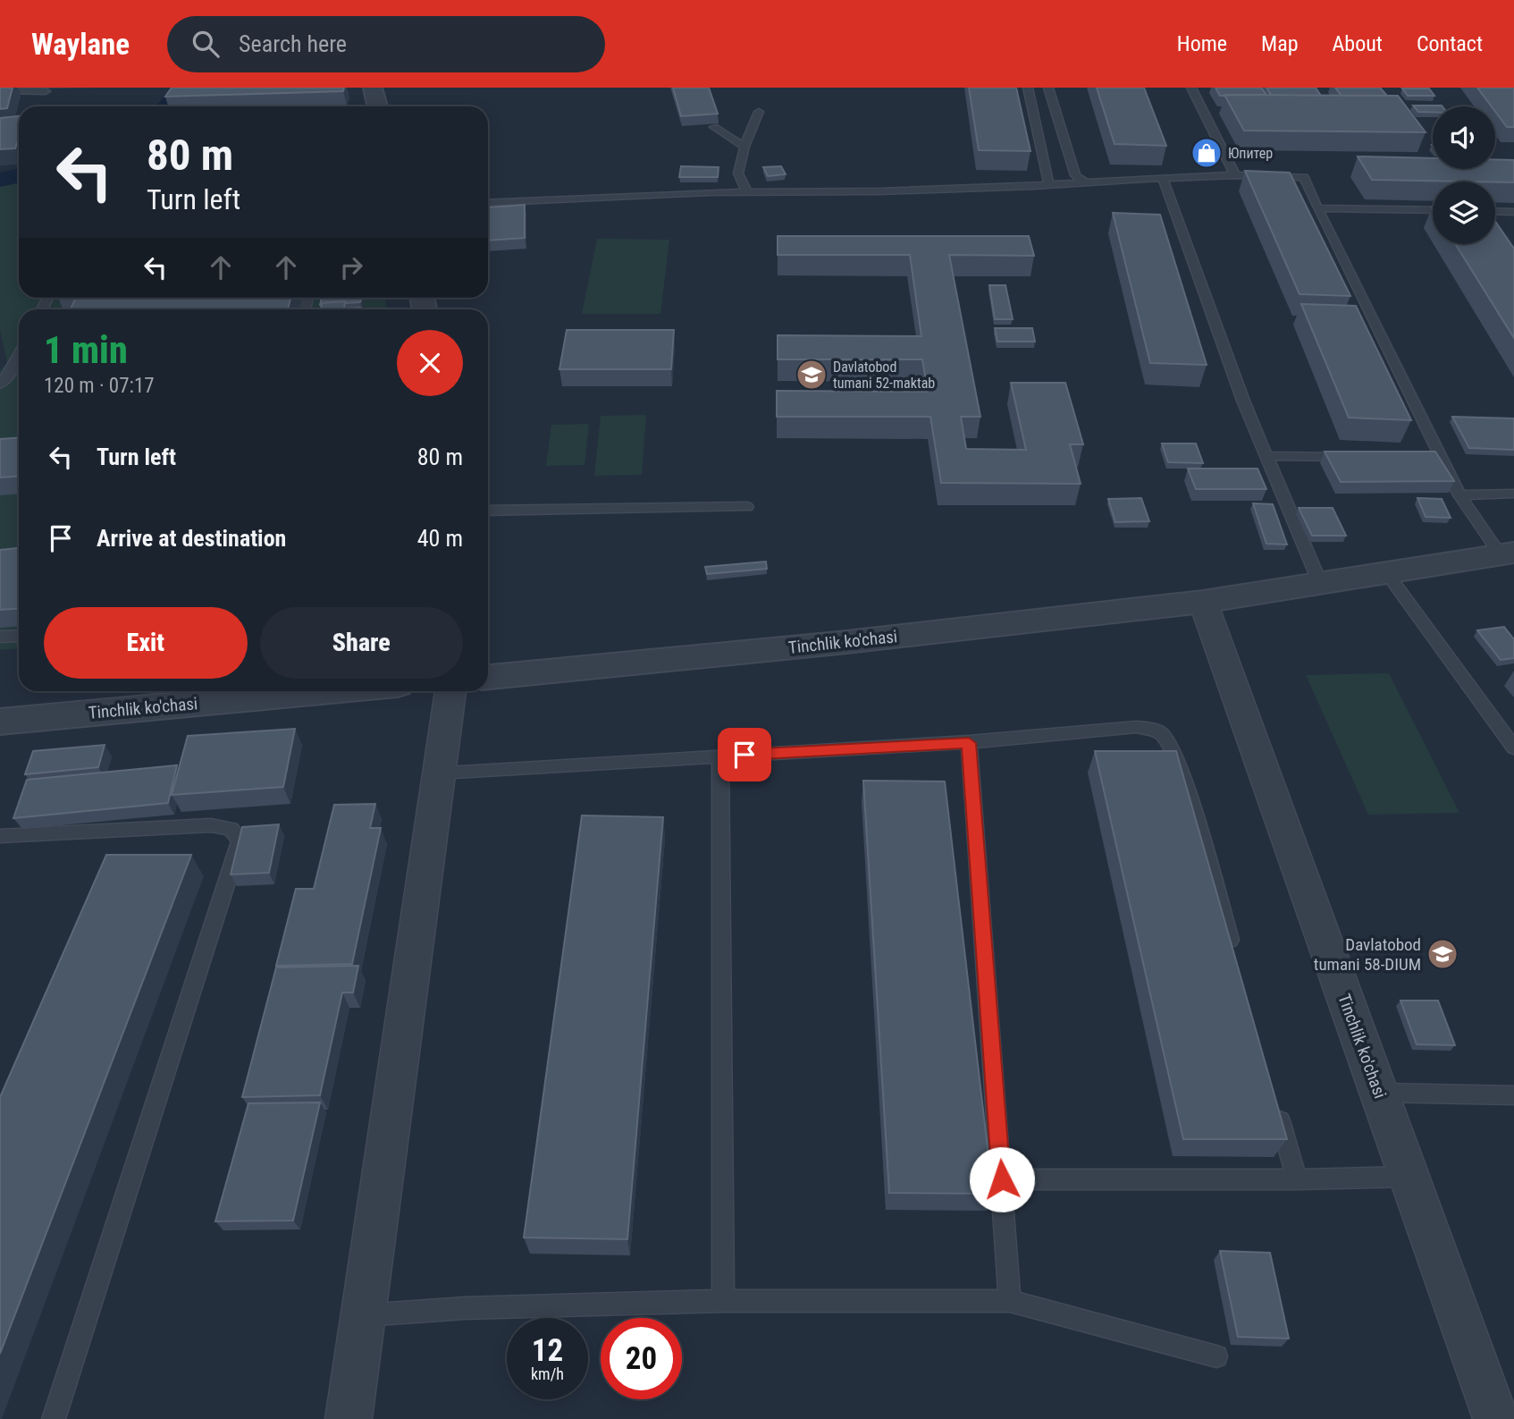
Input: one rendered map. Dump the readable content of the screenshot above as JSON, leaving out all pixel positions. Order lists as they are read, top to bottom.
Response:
{
  "streets": {
    "street": ["Tinchlik ko'chasi"]
  },
  "places": {
    "shop": ["Юпитер"],
    "school or university": ["Davlatobod tumani 52-maktab", "Davlatobod tumani 58-DIUM"]
  },
  "page": {
    "header": "Waylane",
    "search": "Search here",
    "nav": [
      "Home",
      "Map",
      "About",
      "Contact"
    ],
    "turn": ["80 m", "Turn left"],
    "heading": ["1 min", "120 m · 07:17"],
    "list": [
      {
        "name": "Turn left",
        "value": "80 m"
      },
      {
        "name": "Arrive at destination",
        "value": "40 m"
      }
    ],
    "buttons": ["Exit", "Share"],
    "speed": "12 km/h",
    "limit": "20"
  }
}
